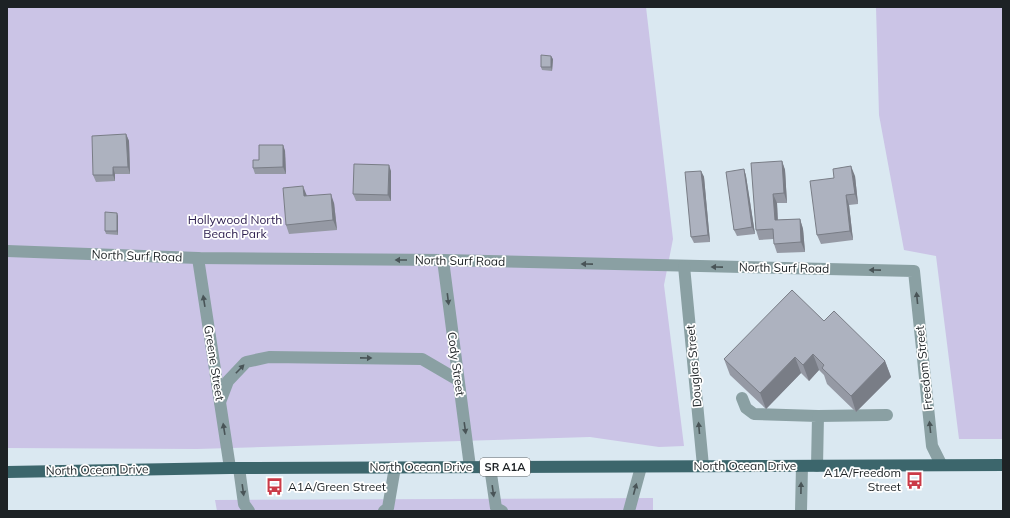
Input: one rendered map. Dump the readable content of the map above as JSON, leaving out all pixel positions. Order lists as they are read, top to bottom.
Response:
{
  "streets": {
    "main road": ["North Ocean Drive", "SR A1A"],
    "street": [
      "North Surf Road",
      "Greene Street",
      "Cody Street",
      "Douglas Street",
      "Freedom Street"
    ]
  },
  "crossings": [
    ["North Surf Road", "Greene Street"],
    ["North Surf Road", "Cody Street"],
    ["North Surf Road", "Douglas Street"],
    ["North Surf Road", "Freedom Street"],
    ["Greene Street", "North Ocean Drive"],
    ["Cody Street", "North Ocean Drive"],
    ["Douglas Street", "North Ocean Drive"],
    ["Freedom Street", "North Ocean Drive"]
  ],
  "one_way": [
    "North Surf Road",
    "Cody Street",
    "Douglas Street",
    "Freedom Street"
  ],
  "parks": ["Hollywood North Beach Park"],
  "places": {
    "bus stop": ["A1A/Freedom Street", "A1A/Green Street"]
  }
}
